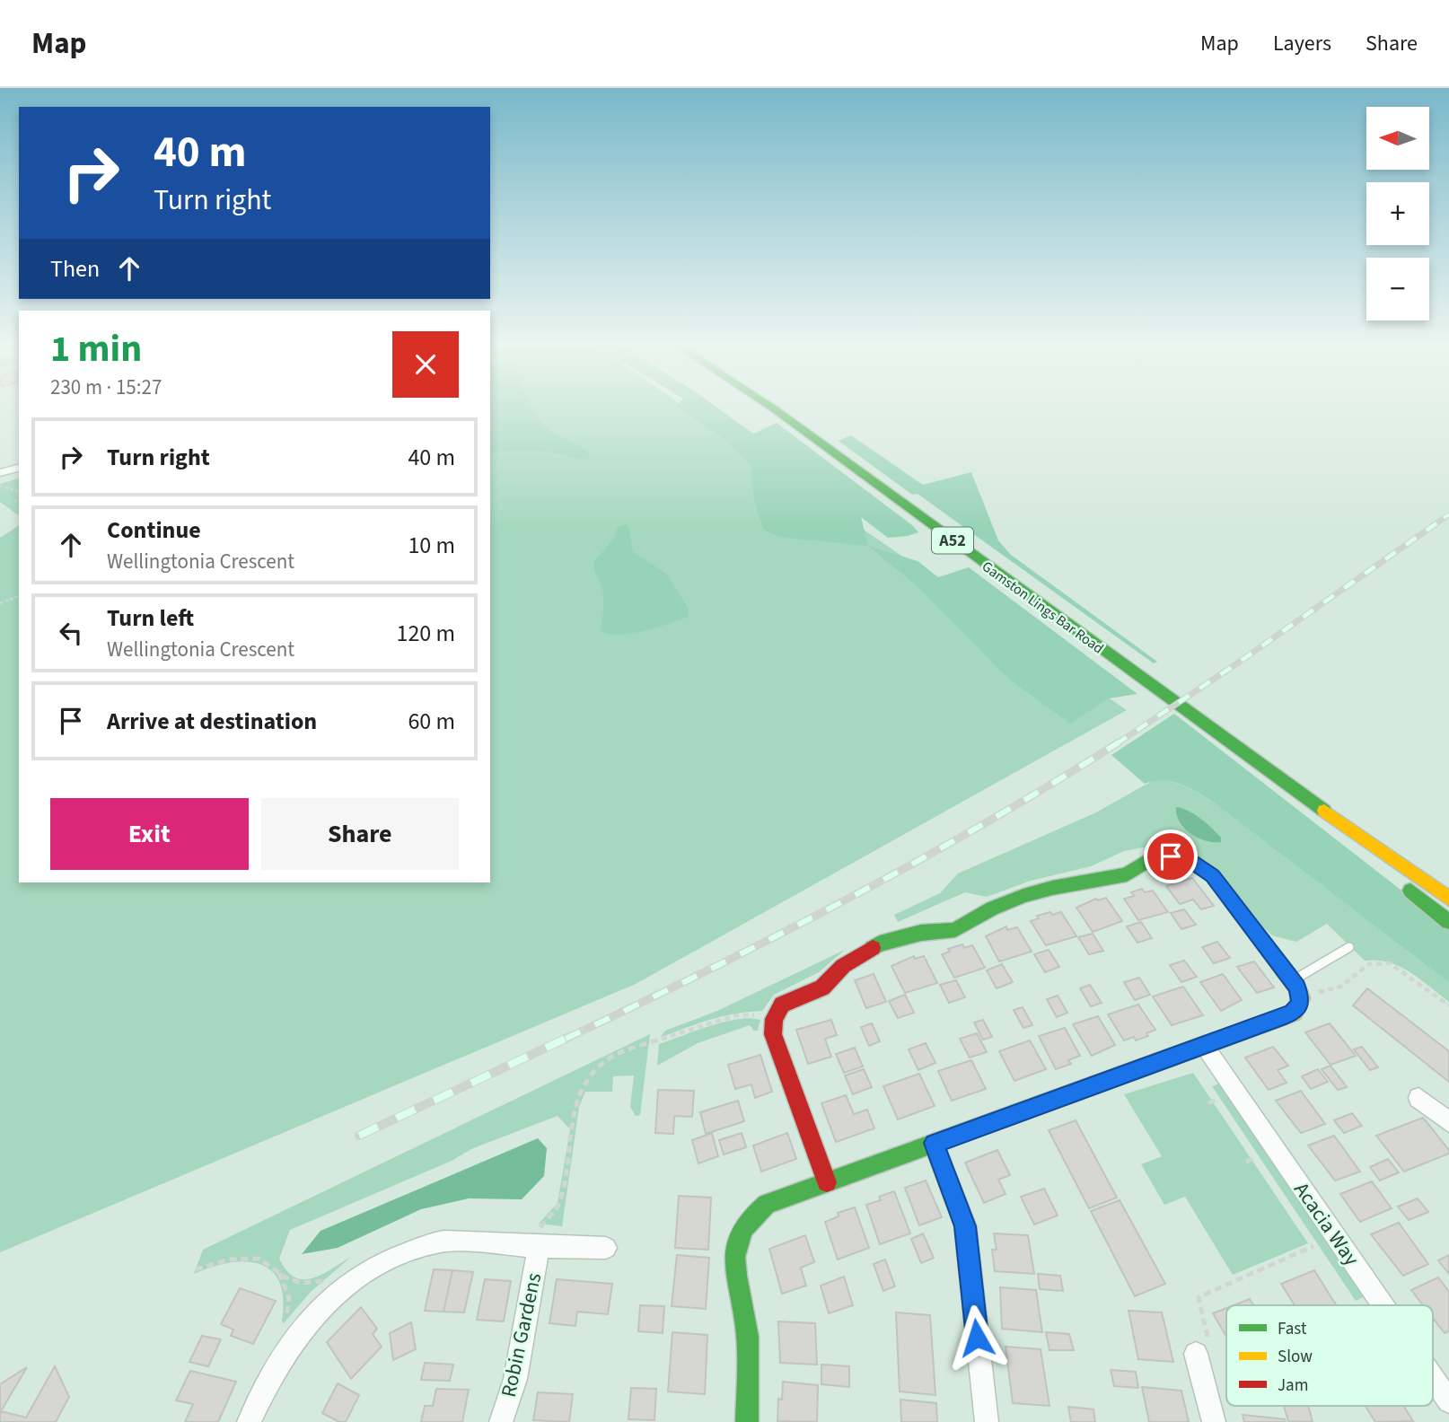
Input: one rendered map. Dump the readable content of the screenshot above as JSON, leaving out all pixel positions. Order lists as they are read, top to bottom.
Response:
{
  "streets": {
    "main road": ["A52", "Gamston Lings Bar Road"],
    "street": ["Acacia Way", "Robin Gardens"]
  },
  "legend": ["Fast", "Slow", "Jam"],
  "north": "left",
  "page": {
    "header": "Map",
    "nav": ["Map", "Layers", "Share"],
    "map_buttons": ["+", "−"],
    "turn": ["40 m", "Turn right"],
    "then": "Then",
    "heading": ["1 min", "230 m · 15:27"],
    "list": [
      {
        "name": "Turn right",
        "value": "40 m"
      },
      {
        "name": "Continue",
        "note": "Wellingtonia Crescent",
        "value": "10 m"
      },
      {
        "name": "Turn left",
        "note": "Wellingtonia Crescent",
        "value": "120 m"
      },
      {
        "name": "Arrive at destination",
        "value": "60 m"
      }
    ],
    "buttons": ["Exit", "Share"]
  }
}
